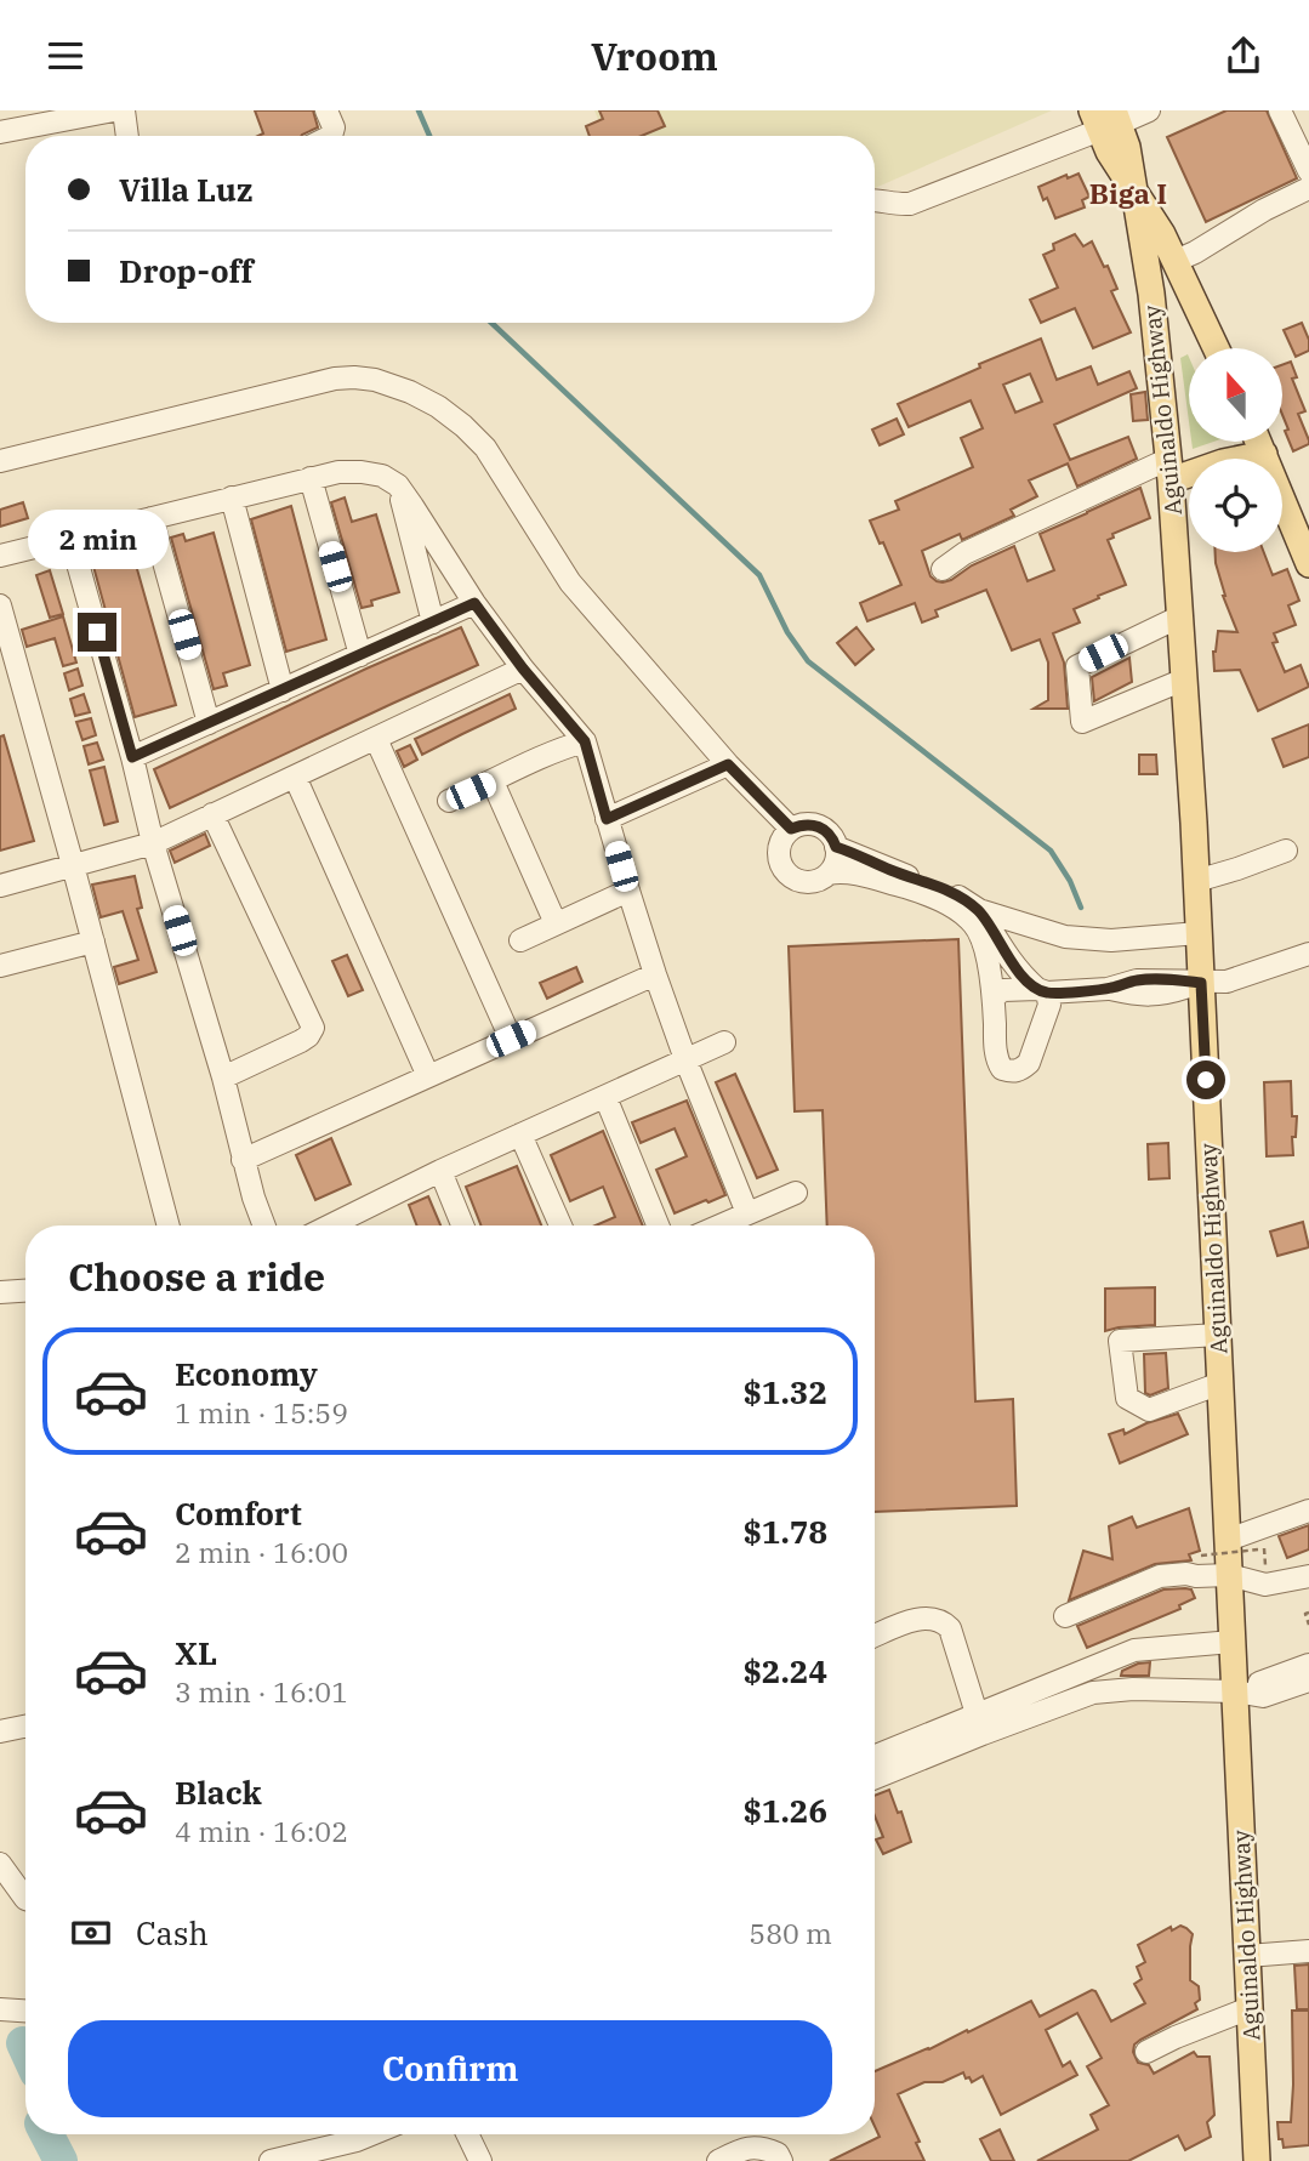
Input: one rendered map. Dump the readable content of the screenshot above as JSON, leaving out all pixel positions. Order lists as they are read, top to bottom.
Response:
{
  "streets": {
    "main road": ["Aguinaldo Highway"]
  },
  "districts": ["Biga I"],
  "north": "top",
  "page": {
    "header": "Vroom",
    "banner": ["Villa Luz", "Drop-off"],
    "bubble": "2 min",
    "heading": "Choose a ride",
    "list": [
      {
        "name": "Economy",
        "note": "1 min · 15:59",
        "value": "$1.32"
      },
      {
        "name": "Comfort",
        "note": "2 min · 16:00",
        "value": "$1.78"
      },
      {
        "name": "XL",
        "note": "3 min · 16:01",
        "value": "$2.24"
      },
      {
        "name": "Black",
        "note": "4 min · 16:02",
        "value": "$1.26"
      }
    ],
    "pay": ["Cash", "580 m"],
    "buttons": "Confirm"
  }
}
